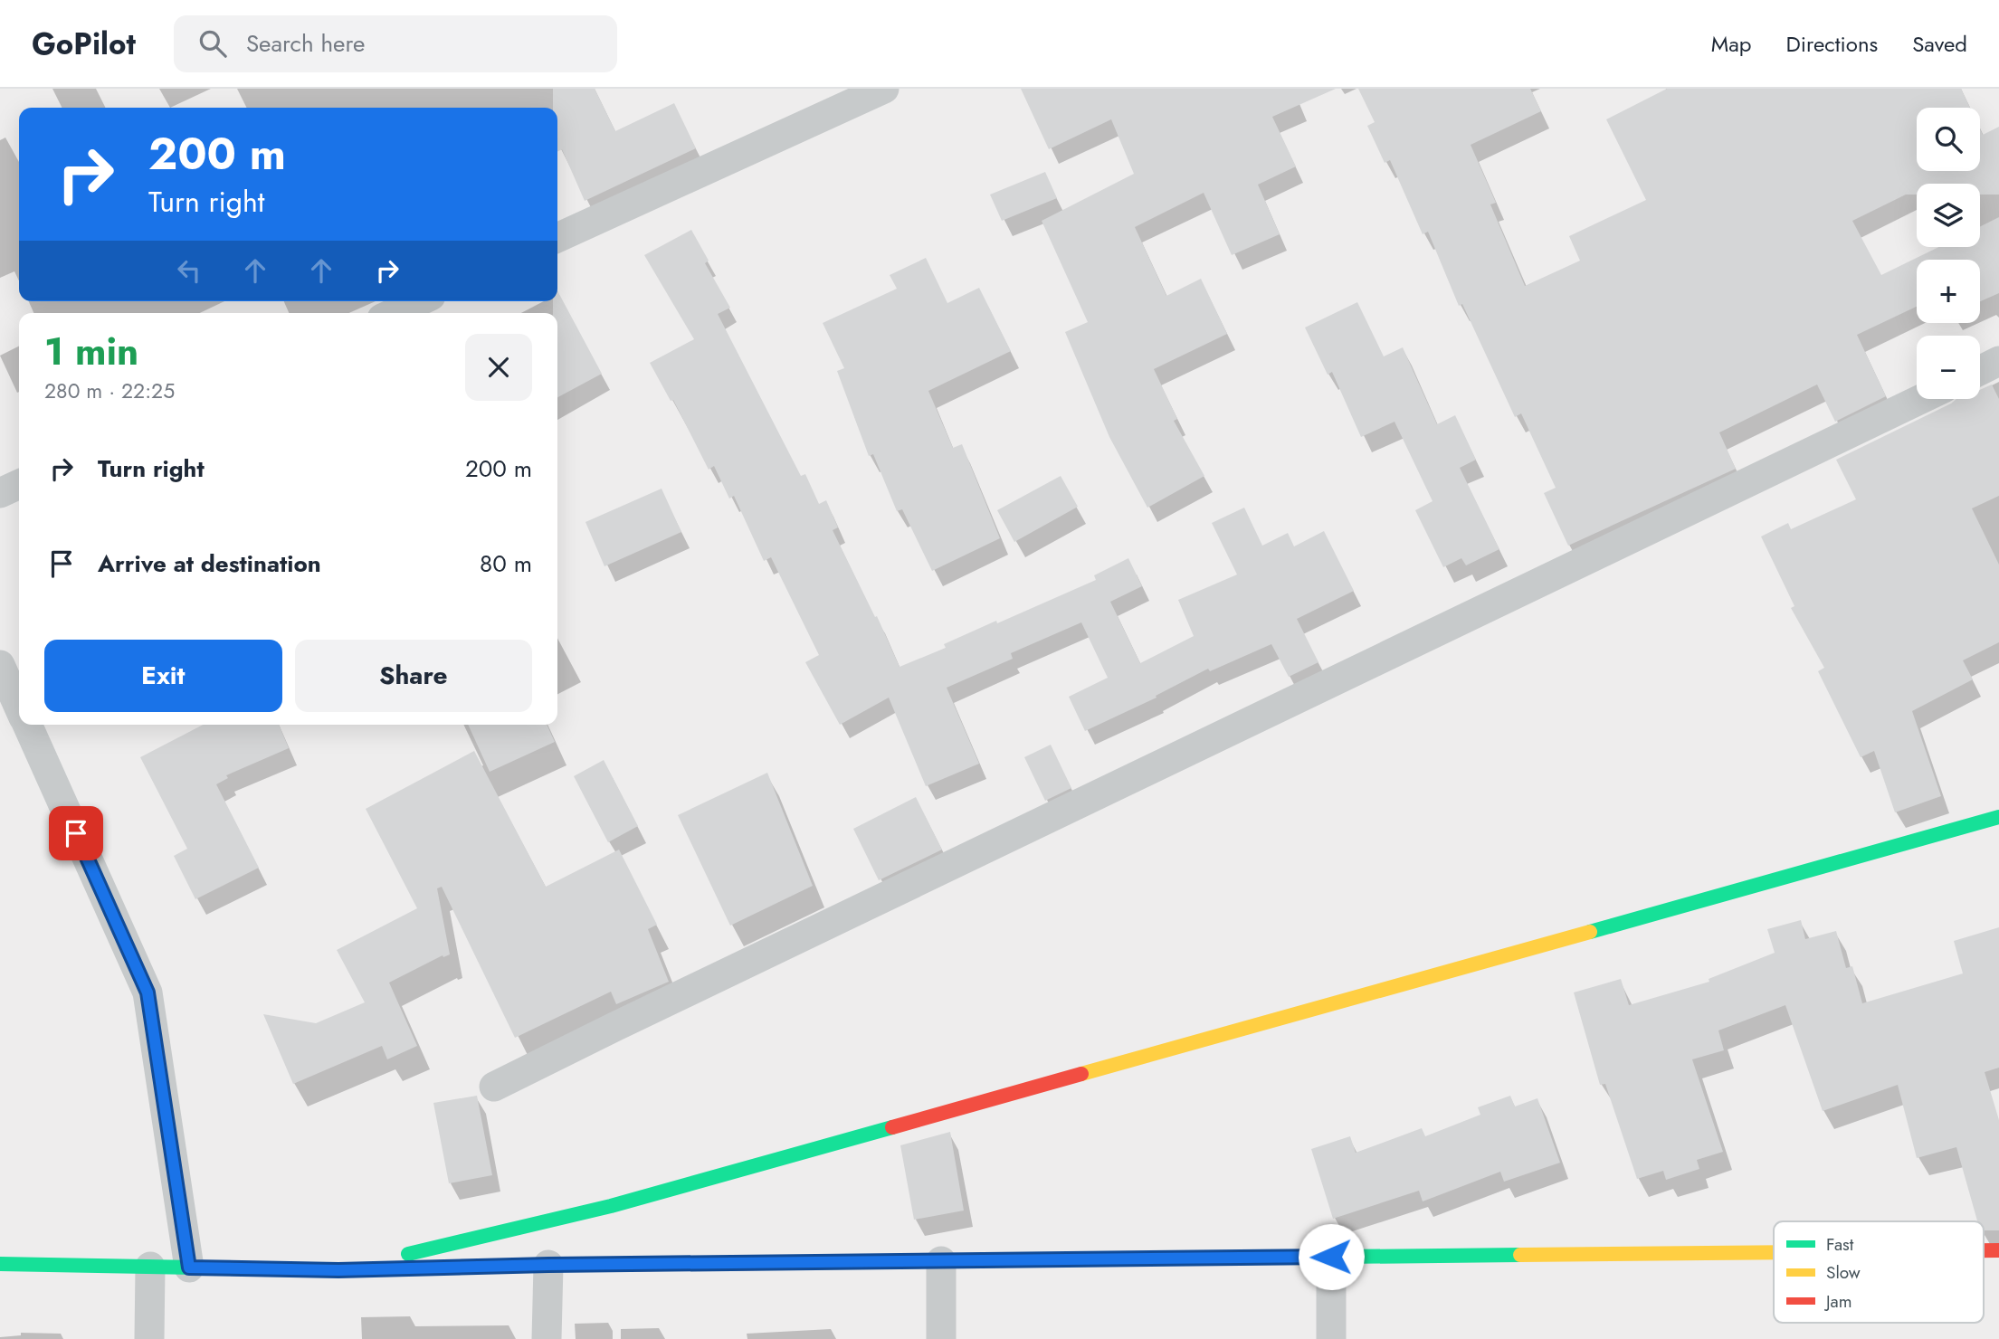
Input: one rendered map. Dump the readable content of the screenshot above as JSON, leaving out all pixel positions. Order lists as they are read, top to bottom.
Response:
{
  "legend": ["Fast", "Slow", "Jam"],
  "page": {
    "header": "GoPilot",
    "search": "Search here",
    "nav": ["Map", "Directions", "Saved"],
    "map_buttons": ["+", "−"],
    "turn": ["200 m", "Turn right"],
    "heading": ["1 min", "280 m · 22:25"],
    "list": [
      {
        "name": "Turn right",
        "value": "200 m"
      },
      {
        "name": "Arrive at destination",
        "value": "80 m"
      }
    ],
    "buttons": ["Exit", "Share"]
  }
}
